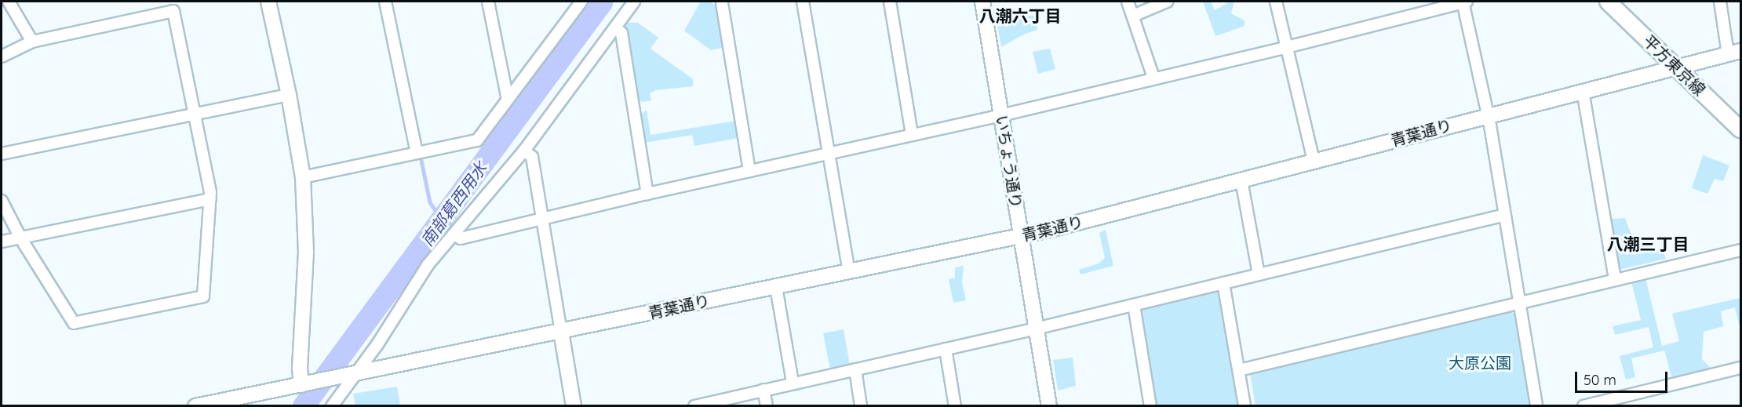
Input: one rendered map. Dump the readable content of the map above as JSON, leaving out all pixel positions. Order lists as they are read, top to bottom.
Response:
{
  "streets": {
    "main road": ["平方東京線"],
    "street": ["青葉通り", "いちょう通り"]
  },
  "crossings": [
    ["平方東京線", "青葉通り"],
    ["青葉通り", "いちょう通り"]
  ],
  "districts": ["八潮六丁目", "八潮三丁目"],
  "water": ["南部葛西用水"],
  "parks": ["大原公園"],
  "scale_bar": "50 m"
}
